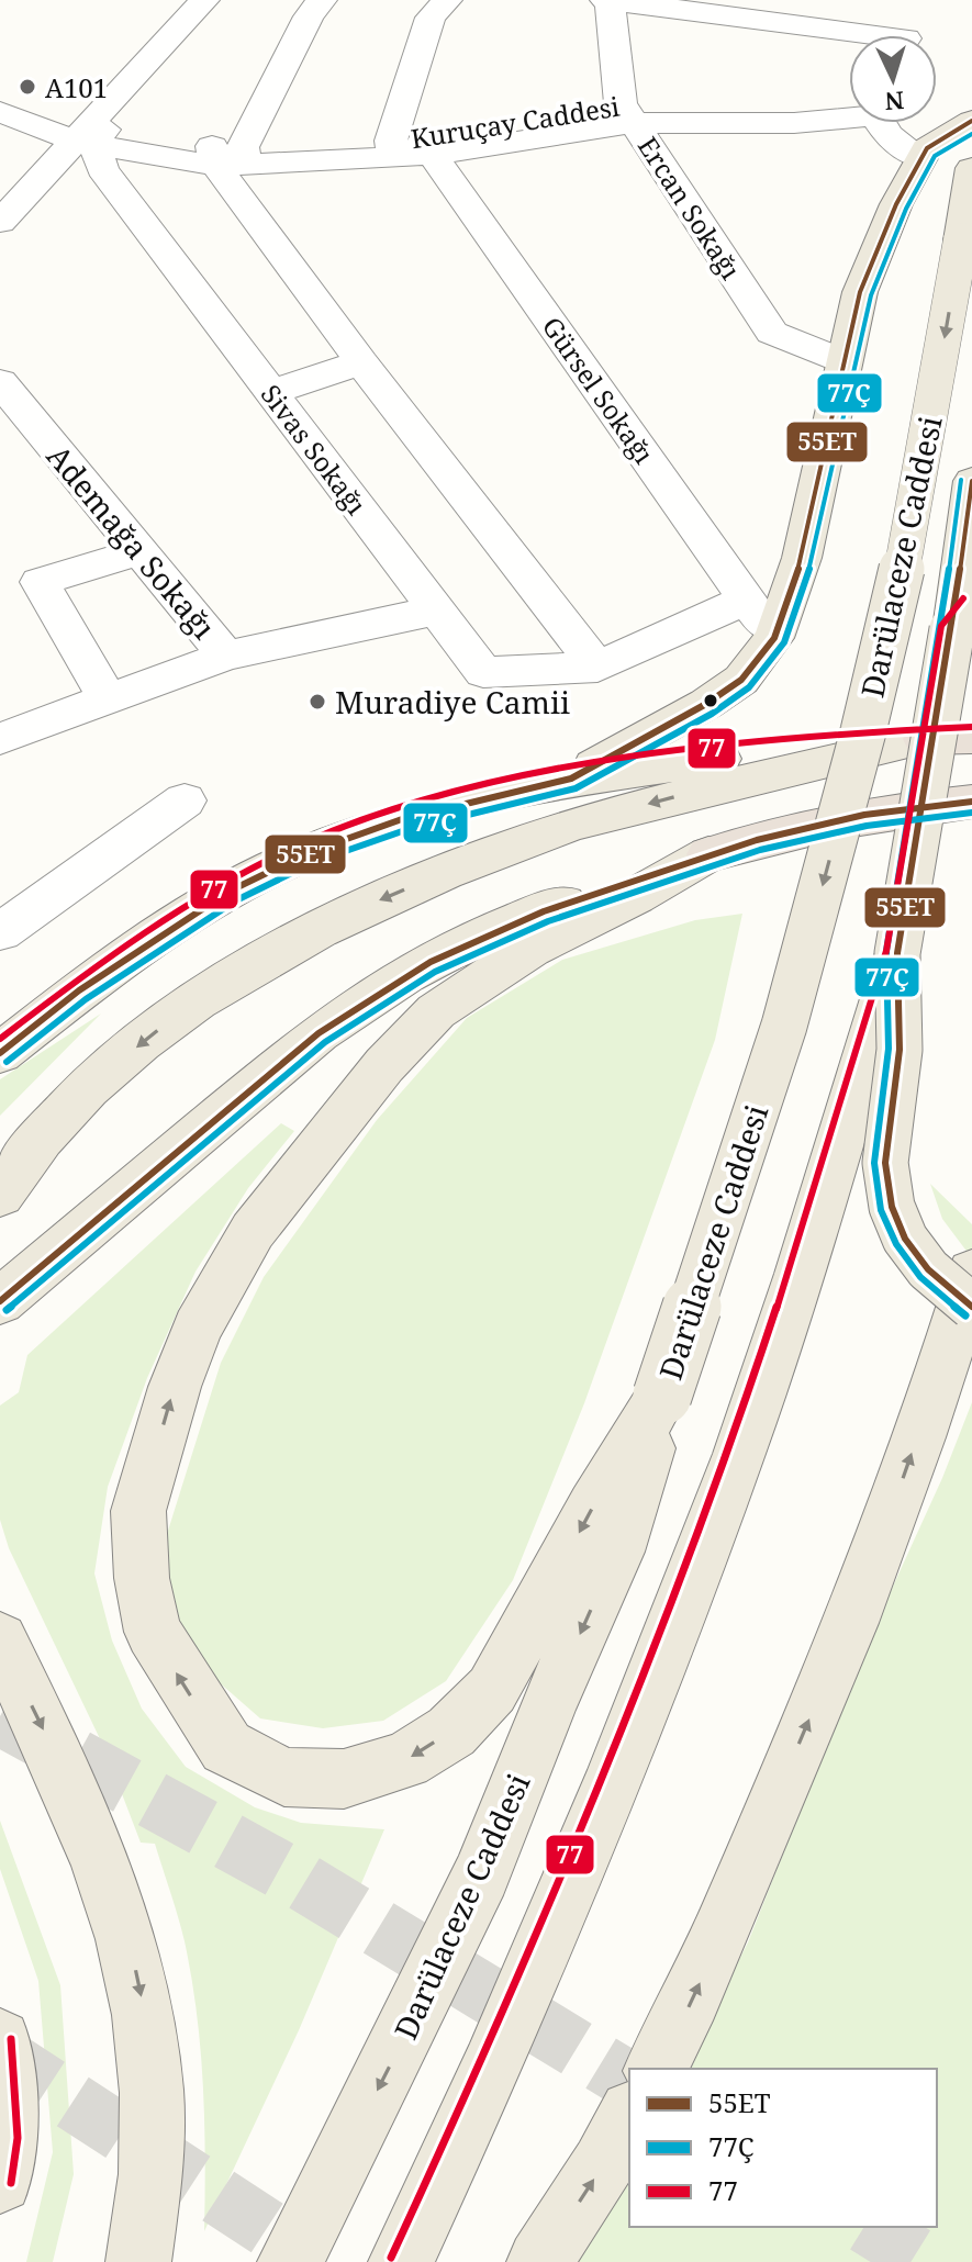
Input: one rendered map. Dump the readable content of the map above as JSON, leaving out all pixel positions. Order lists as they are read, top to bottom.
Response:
{
  "streets": {
    "main road": ["Darülaceze Caddesi"],
    "street": [
      "Ercan Sokağı",
      "Gürsel Sokağı",
      "Sivas Sokağı",
      "Ademağa Sokağı"
    ]
  },
  "crossings": [
    ["Sivas Sokağı", "Ademağa Sokağı"]
  ],
  "places": ["A101", "Muradiye Camii"],
  "lines": ["transit line 55ET", "transit line 77Ç", "transit line 77"],
  "legend": ["55ET", "77Ç", "77"],
  "north": "bottom"
}
